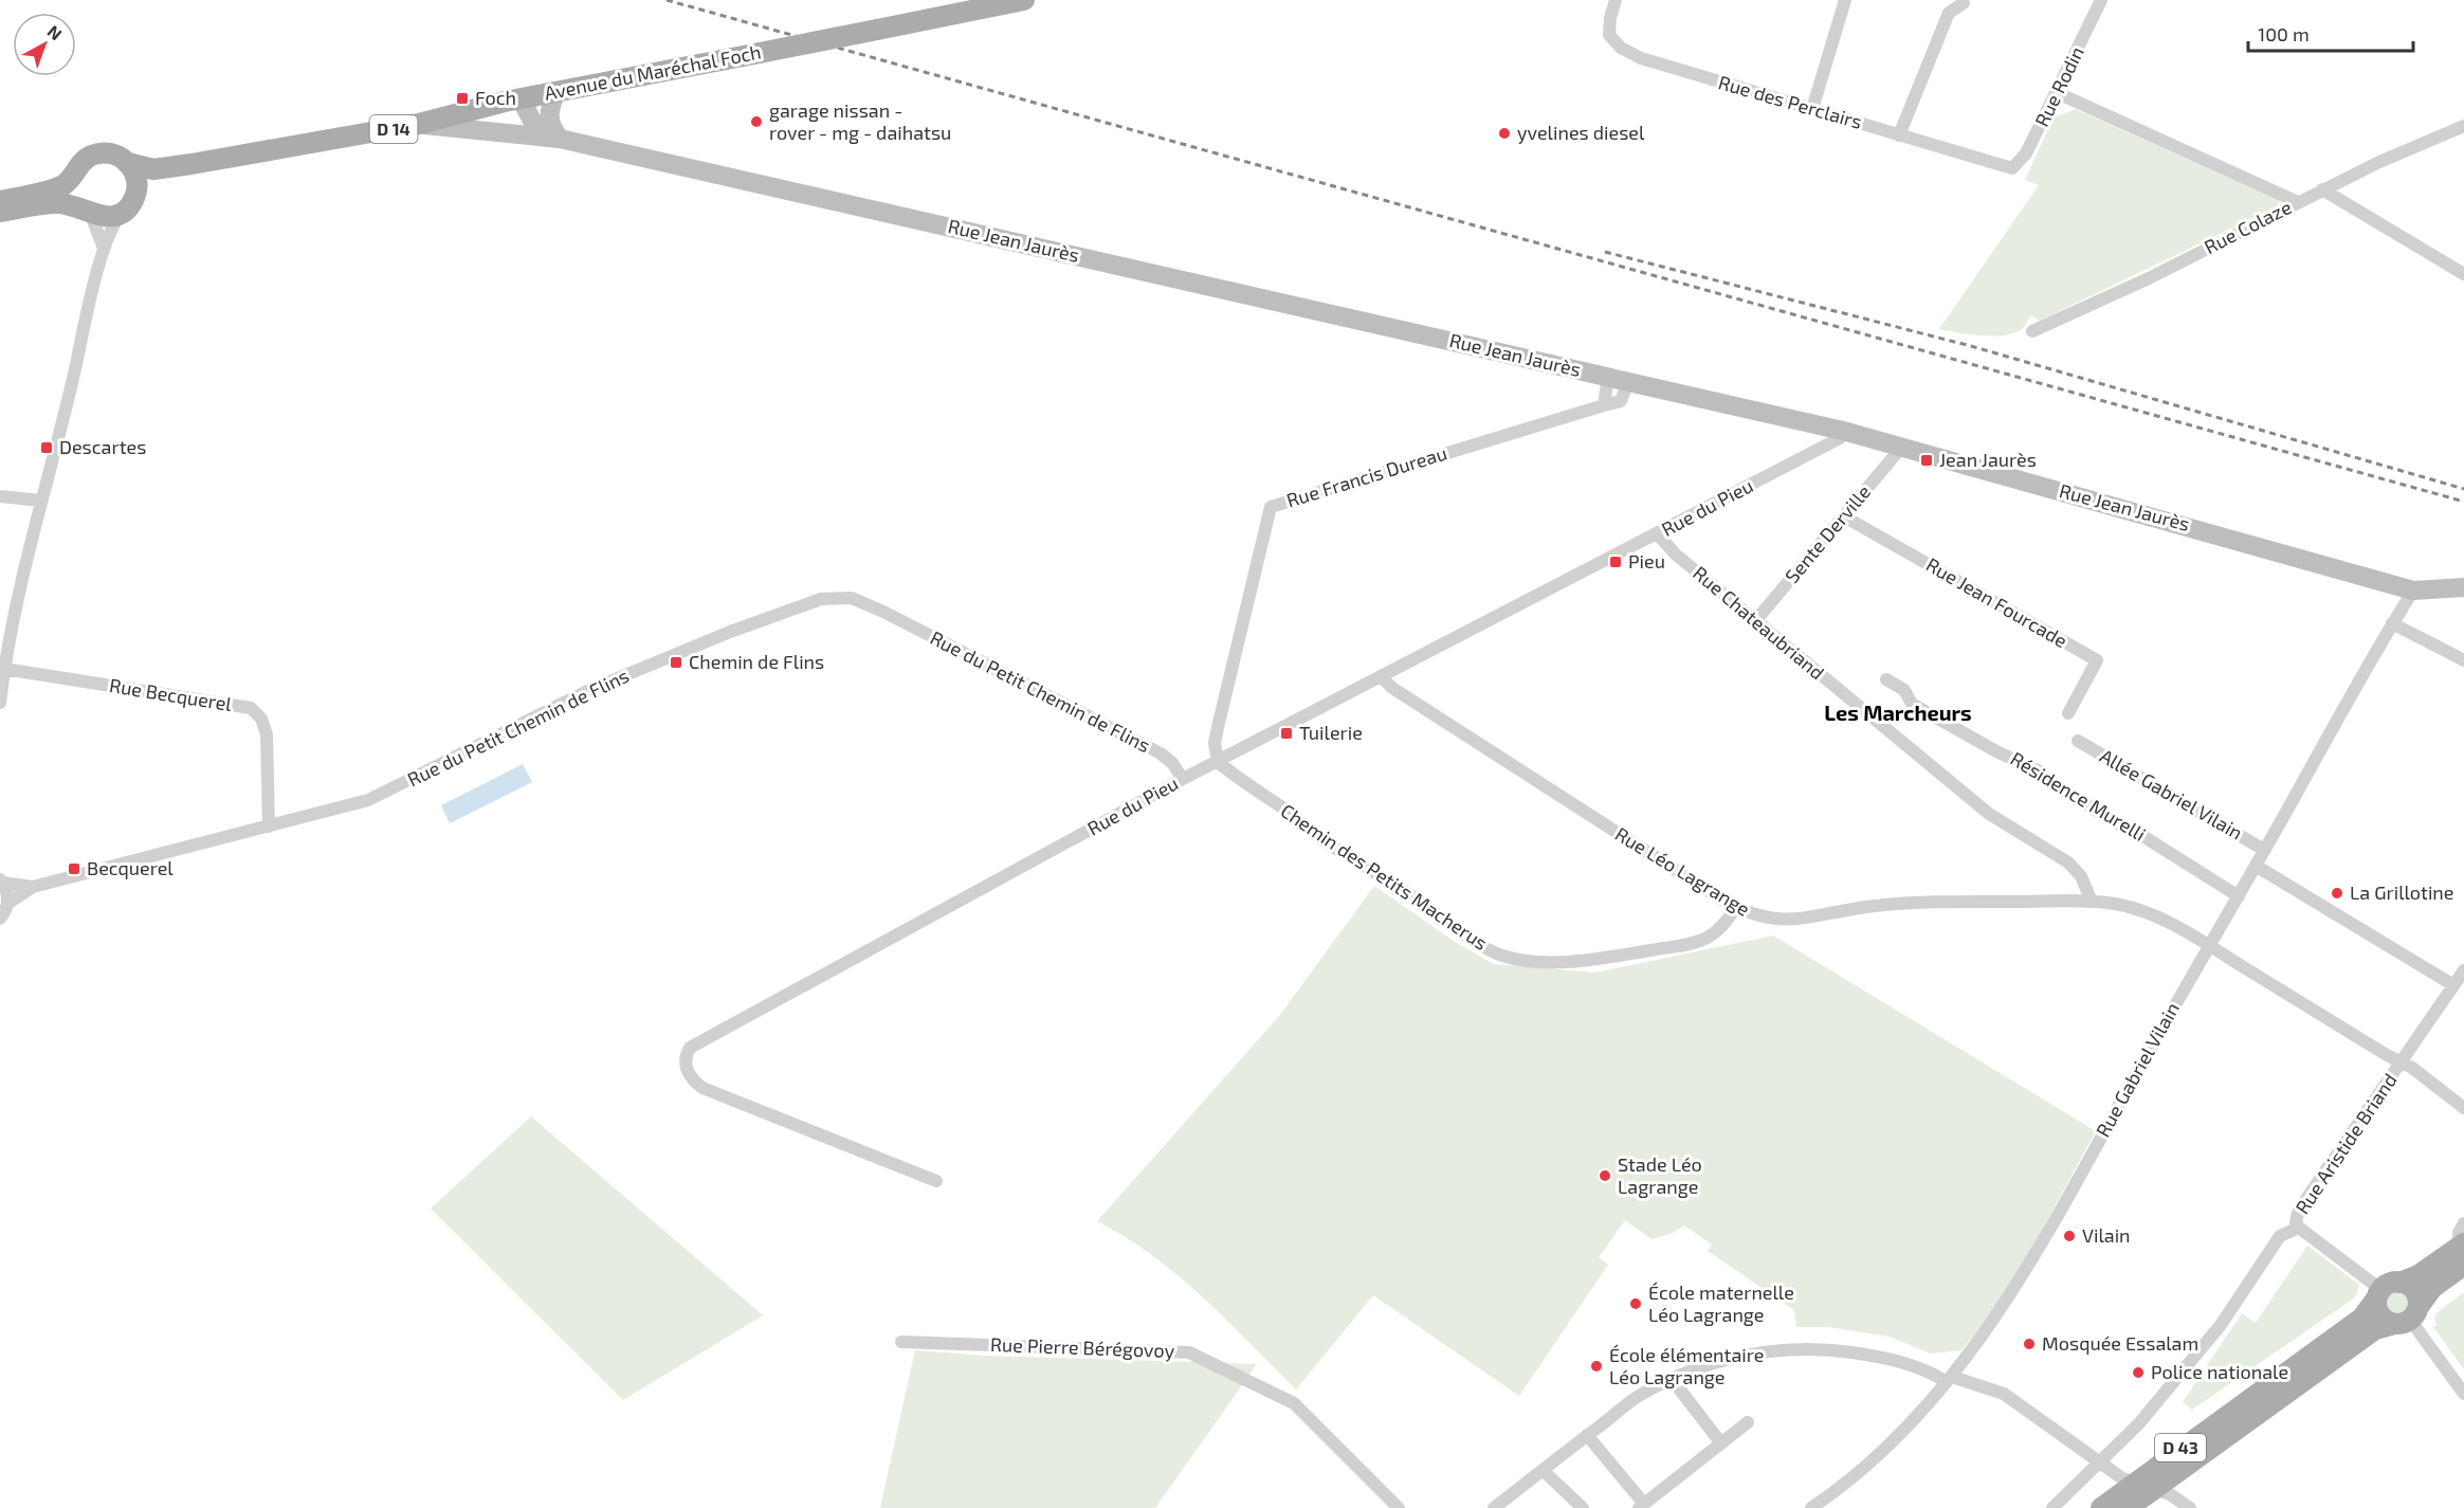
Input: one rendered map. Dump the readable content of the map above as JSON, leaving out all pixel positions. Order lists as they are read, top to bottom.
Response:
{
  "streets": {
    "main road": [
      "Avenue du Maréchal Foch",
      "D 14",
      "Rue Jean Jaurès",
      "D 43"
    ],
    "street": [
      "Rue Rodin",
      "Rue des Perclairs",
      "Rue Colaze",
      "Rue Francis Dureau",
      "Rue du Pieu",
      "Sente Derville",
      "Rue Jean Fourcade",
      "Rue Chateaubriand",
      "Rue du Petit Chemin de Flins",
      "Rue Becquerel",
      "Allée Gabriel Vilain",
      "Résidence Murelli",
      "Rue Léo Lagrange",
      "Chemin des Petits Macherus",
      "Rue Gabriel Vilain",
      "Rue Aristide Briand",
      "Rue Pierre Bérégovoy"
    ]
  },
  "crossings": [
    ["Rue Rodin", "Rue des Perclairs"],
    ["Rue Jean Jaurès", "Rue Francis Dureau"],
    ["Rue Jean Jaurès", "Rue du Pieu"],
    ["Rue Jean Jaurès", "Sente Derville"],
    ["Rue Jean Jaurès", "Rue Gabriel Vilain"],
    ["Rue Francis Dureau", "Rue du Pieu"],
    ["Rue Francis Dureau", "Chemin des Petits Macherus"],
    ["Rue du Pieu", "Rue Chateaubriand"],
    ["Rue du Pieu", "Rue du Petit Chemin de Flins"],
    ["Rue du Pieu", "Rue Léo Lagrange"],
    ["Rue du Pieu", "Chemin des Petits Macherus"],
    ["Sente Derville", "Rue Jean Fourcade"],
    ["Sente Derville", "Rue Chateaubriand"],
    ["Rue Chateaubriand", "Rue Léo Lagrange"],
    ["Rue du Petit Chemin de Flins", "Rue Becquerel"],
    ["Allée Gabriel Vilain", "Rue Gabriel Vilain"],
    ["Résidence Murelli", "Rue Gabriel Vilain"],
    ["Rue Léo Lagrange", "Chemin des Petits Macherus"],
    ["Rue Léo Lagrange", "Rue Gabriel Vilain"],
    ["Rue Léo Lagrange", "Rue Aristide Briand"]
  ],
  "districts": ["Les Marcheurs"],
  "places": {
    "transit": [
      "Foch",
      "Descartes",
      "Jean Jaurès",
      "Pieu",
      "Chemin de Flins",
      "Tuilerie",
      "Becquerel"
    ],
    "other": [
      "garage nissan - rover - mg - daihatsu",
      "yvelines diesel",
      "La Grillotine",
      "Stade Léo Lagrange",
      "Vilain",
      "École maternelle Léo Lagrange",
      "Mosquée Essalam",
      "École élémentaire Léo Lagrange",
      "Police nationale"
    ]
  },
  "scale_bar": "100 m",
  "north": "top right"
}
